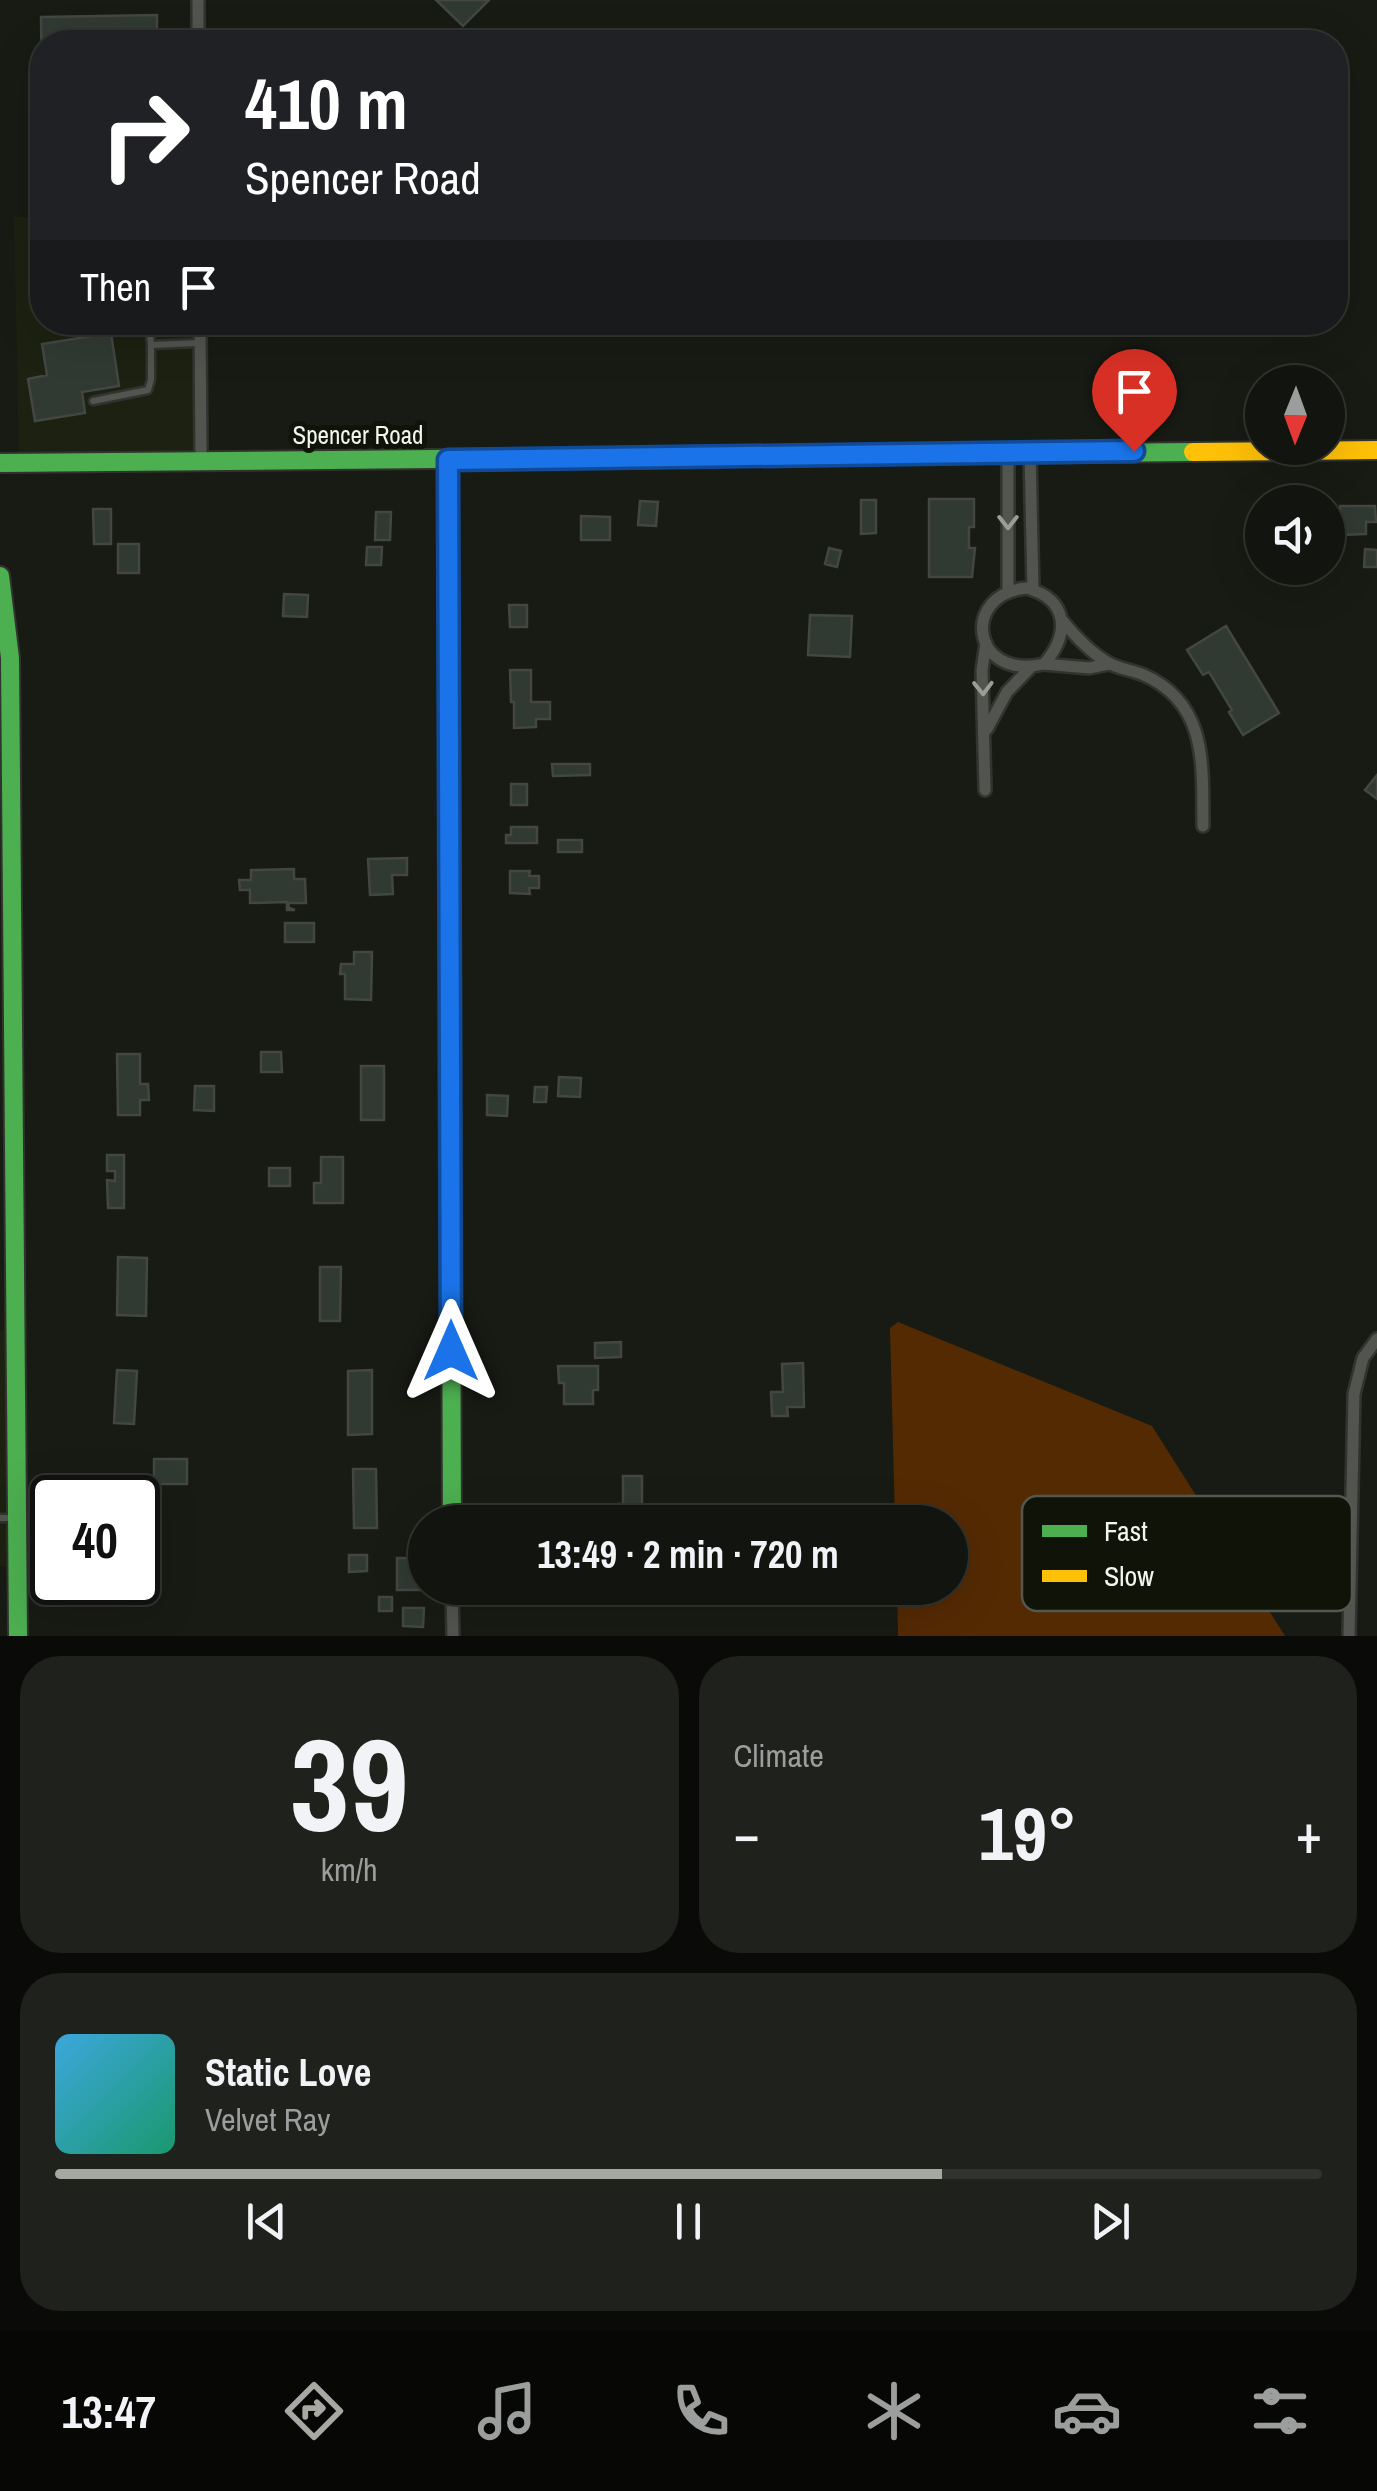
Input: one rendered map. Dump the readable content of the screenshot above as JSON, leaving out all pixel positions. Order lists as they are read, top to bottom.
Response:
{
  "streets": {
    "street": ["Spencer Road"]
  },
  "legend": ["Fast", "Slow"],
  "north": "bottom",
  "page": {
    "turn": ["410 m", "Spencer Road"],
    "then": "Then",
    "limit": "40",
    "trip": "13:49 · 2 min · 720 m",
    "tile": [
      ["39", "km/h"],
      "Climate"
    ],
    "heat": ["−", "19°", "+"],
    "song": ["Static Love", "Velvet Ray"],
    "tabs": "13:47"
  }
}
